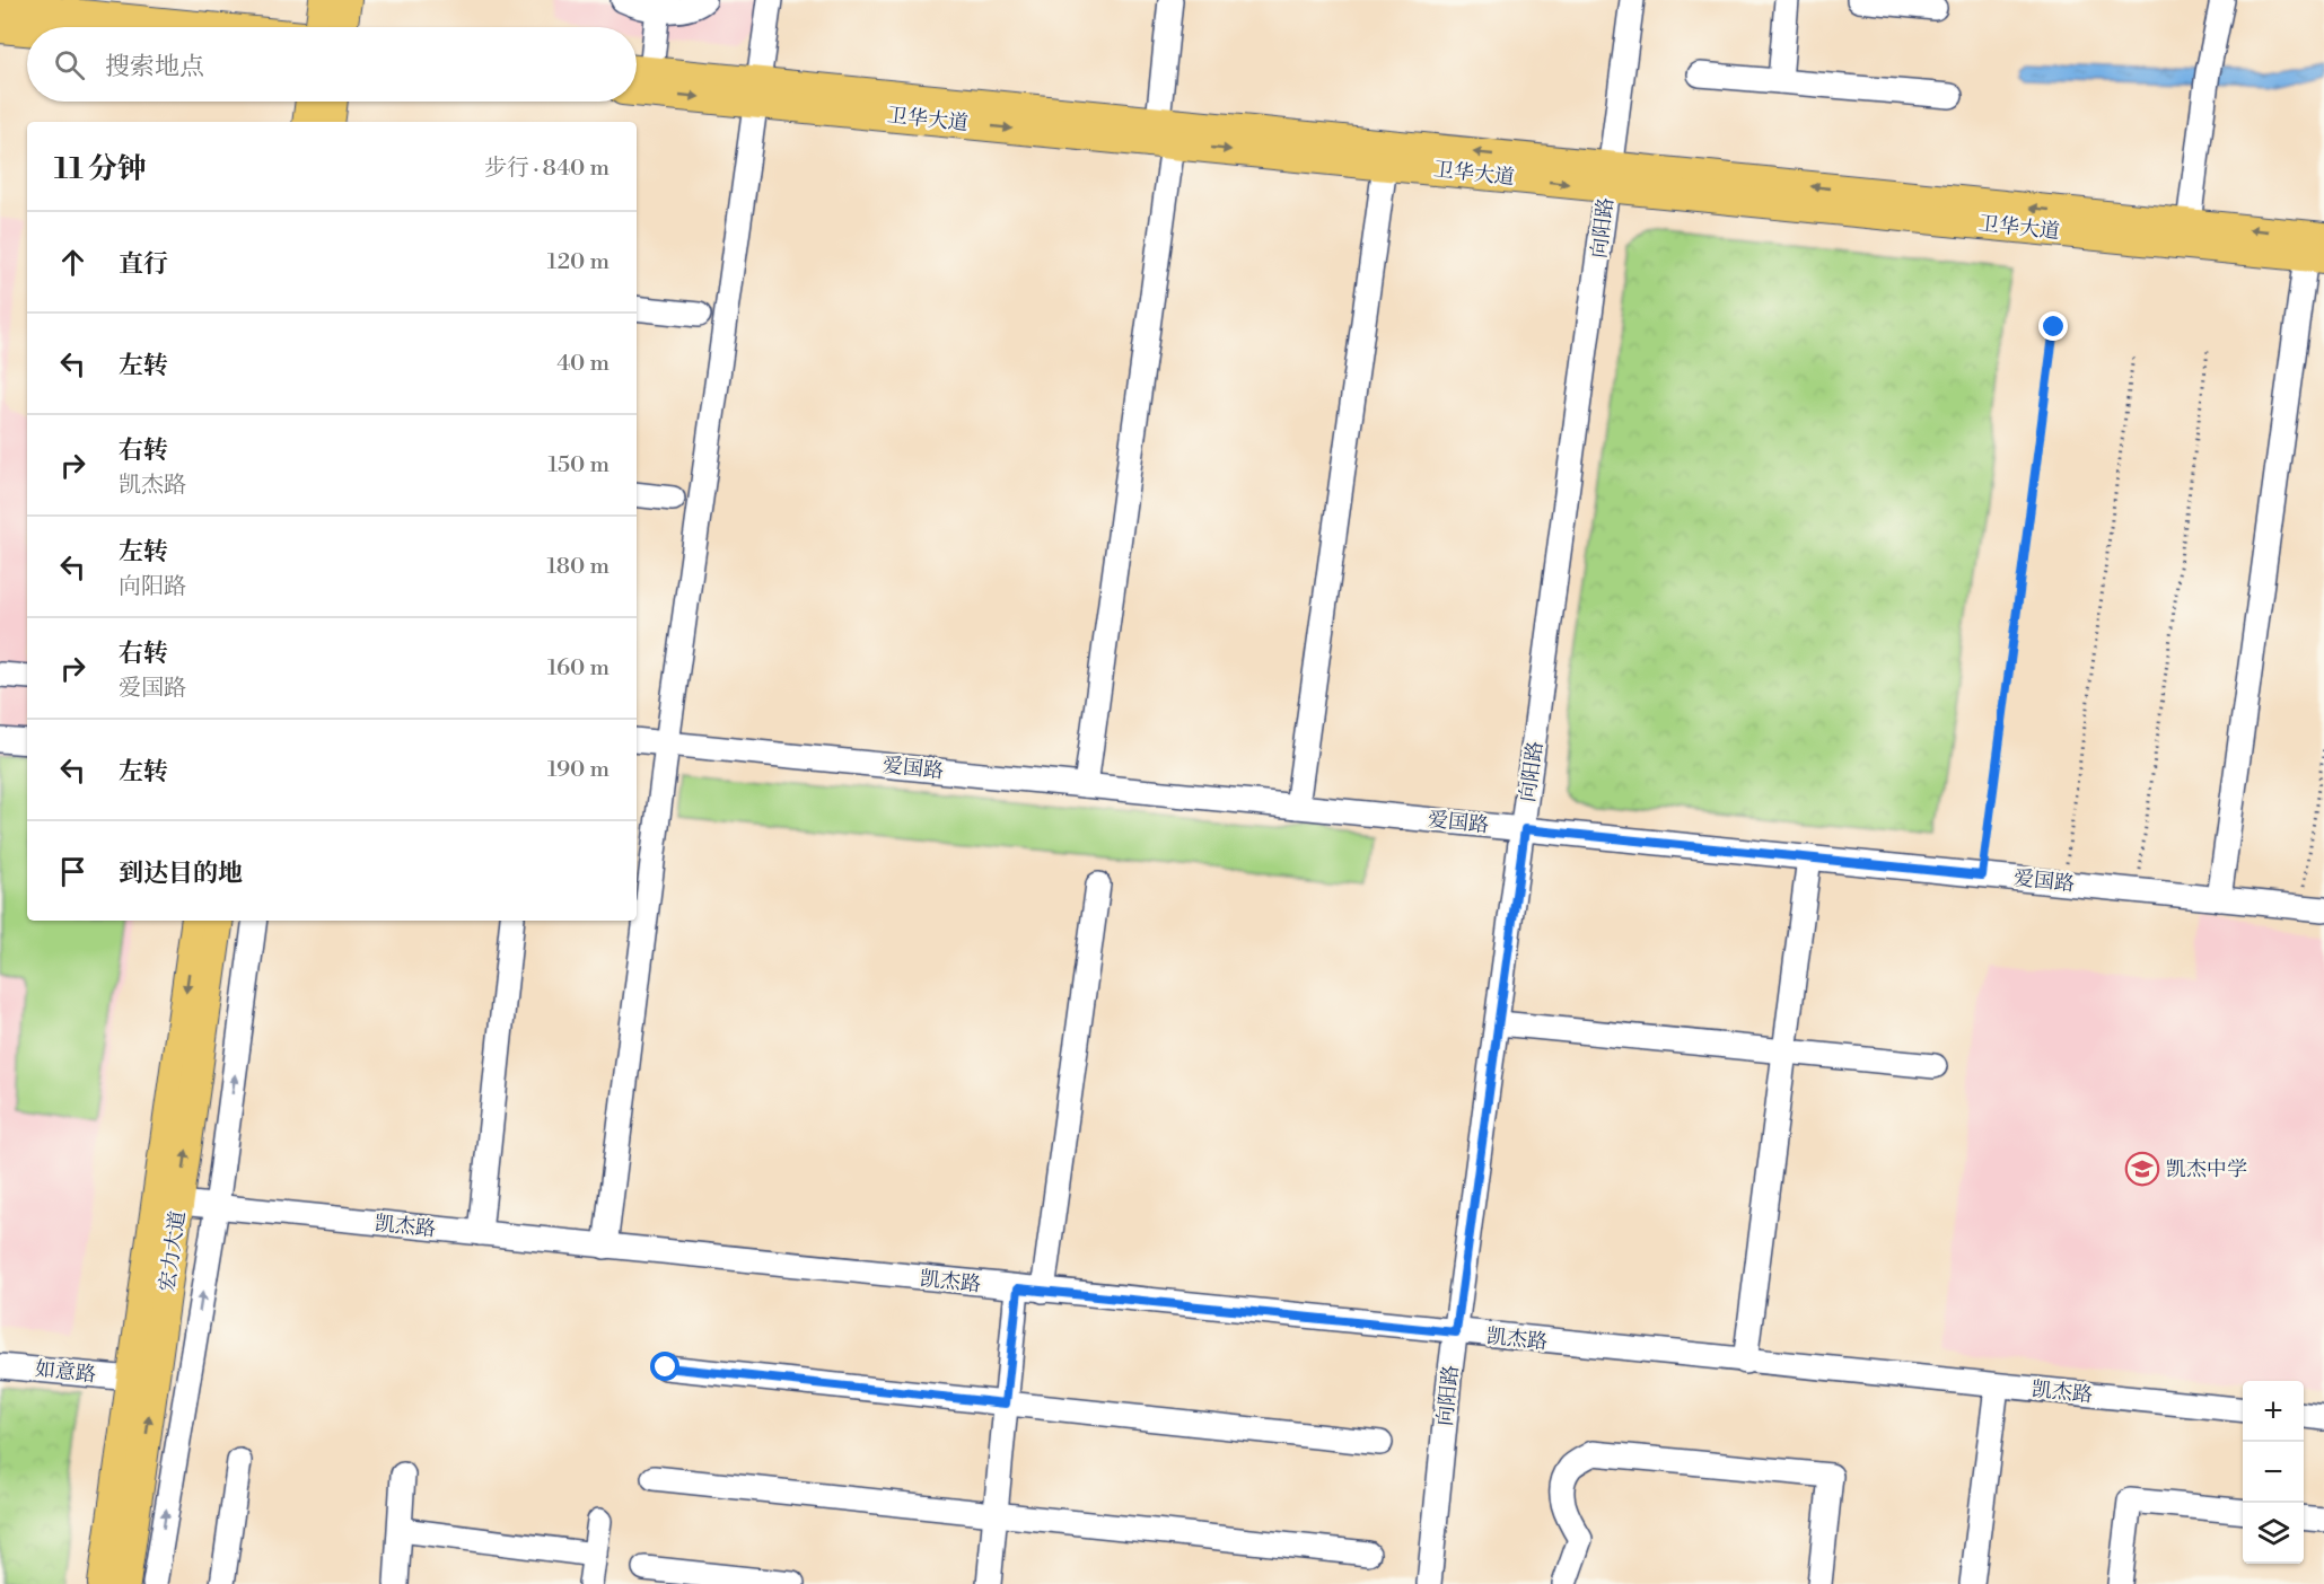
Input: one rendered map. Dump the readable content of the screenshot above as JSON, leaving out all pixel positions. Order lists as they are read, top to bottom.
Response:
{
  "streets": {
    "main road": ["卫华大道", "宏力大道"],
    "street": [
      "向阳路",
      "爱国路",
      "凯杰路",
      "如意路"
    ]
  },
  "crossings": [
    ["卫华大道", "向阳路"],
    ["向阳路", "爱国路"],
    ["向阳路", "凯杰路"],
    ["凯杰路", "宏力大道"],
    ["宏力大道", "如意路"]
  ],
  "places": {
    "school or university": ["凯杰中学"]
  },
  "page": {
    "search": "搜索地点",
    "heading": ["11 分钟", "步行 · 840 m"],
    "list": [
      ["直行", "120 m"],
      ["左转", "40 m"],
      ["右转", "凯杰路", "150 m"],
      ["左转", "向阳路", "180 m"],
      ["右转", "爱国路", "160 m"],
      ["左转", "190 m"],
      "到达目的地"
    ],
    "map_buttons": ["+", "−"]
  }
}
